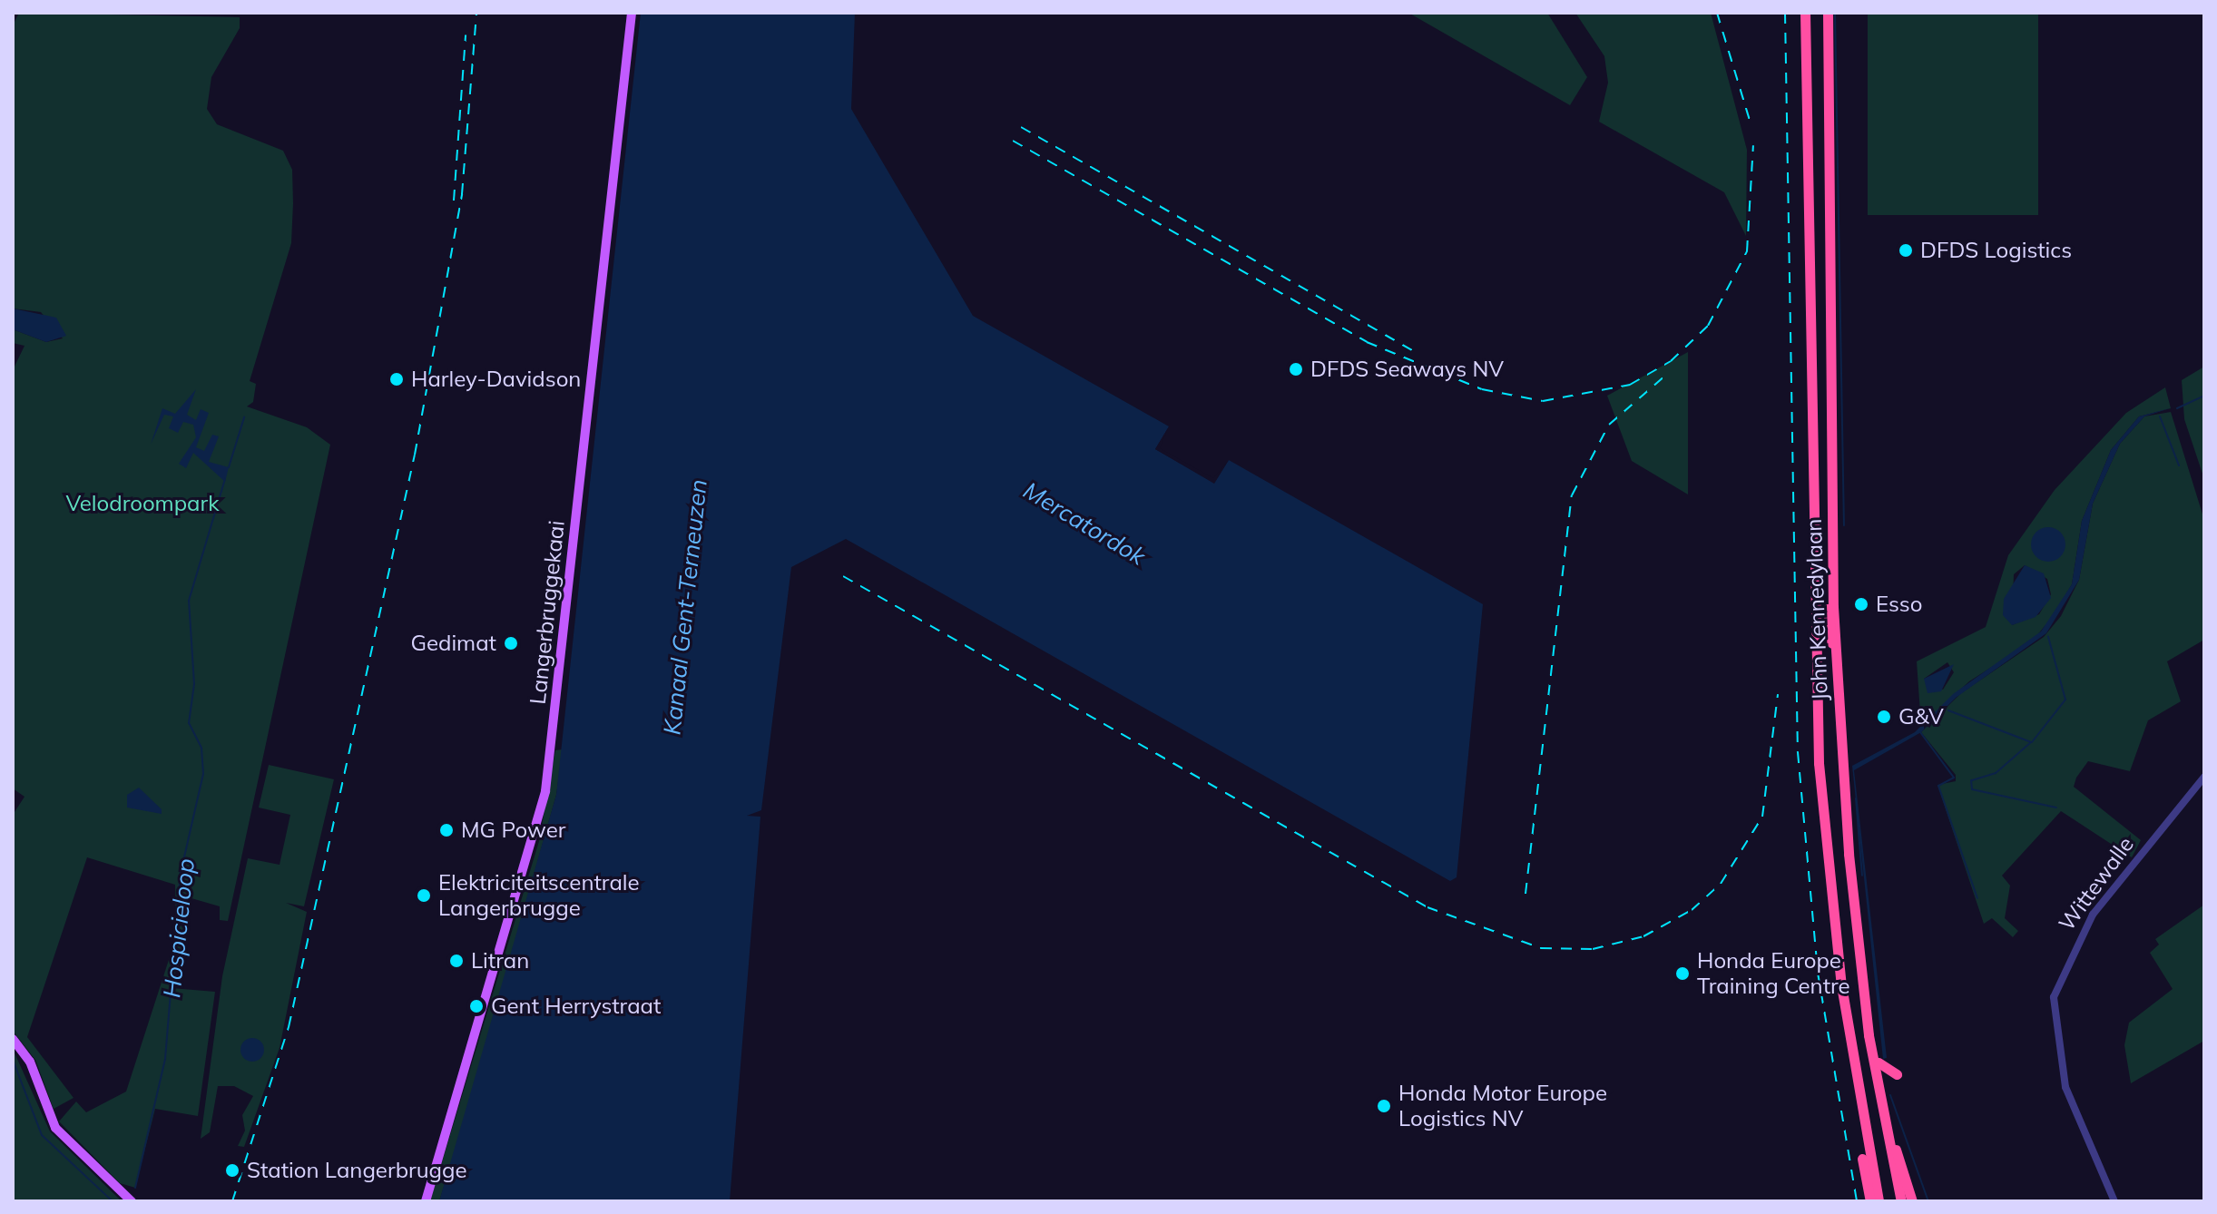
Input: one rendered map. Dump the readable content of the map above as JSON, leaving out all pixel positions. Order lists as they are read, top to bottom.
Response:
{
  "streets": {
    "highway": ["John Kennedylaan"],
    "main road": ["Langerbruggekaai"],
    "street": ["Wittewalle"]
  },
  "water": ["Mercatordok", "Kanaal Gent-Terneuzen", "Hospicieloop"],
  "parks": ["Velodroompark"],
  "places": [
    "DFDS Logistics",
    "DFDS Seaways NV",
    "Harley-Davidson",
    "Esso",
    "Gedimat",
    "G&V",
    "MG Power",
    "Elektriciteitscentrale Langerbrugge",
    "Litran",
    "Honda Europe Training Centre",
    "Gent Herrystraat",
    "Honda Motor Europe Logistics NV",
    "Station Langerbrugge"
  ]
}
